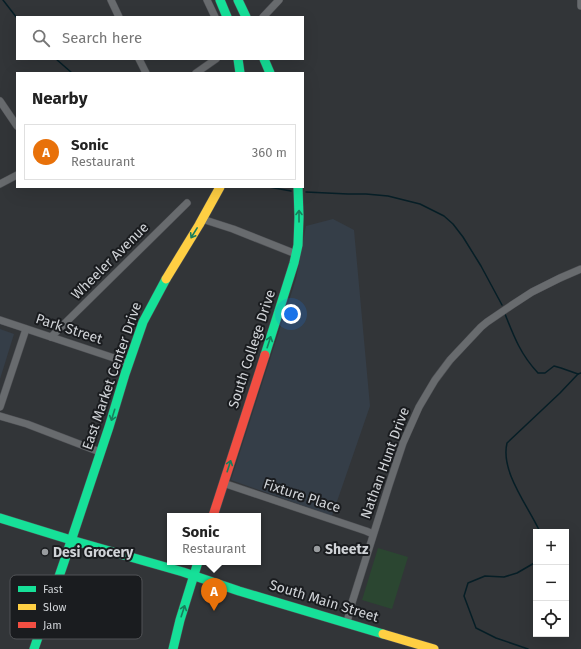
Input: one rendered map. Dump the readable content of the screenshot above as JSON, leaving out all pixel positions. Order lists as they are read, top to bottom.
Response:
{
  "streets": {
    "main road": ["South College Drive", "East Market Center Drive", "South Main Street"],
    "street": [
      "Wheeler Avenue",
      "Park Street",
      "Nathan Hunt Drive",
      "Fixture Place"
    ]
  },
  "crossings": [
    ["Wheeler Avenue", "Park Street"],
    ["Park Street", "East Market Center Drive"],
    ["South College Drive", "Fixture Place"],
    ["East Market Center Drive", "South Main Street"],
    ["Nathan Hunt Drive", "Fixture Place"],
    ["Nathan Hunt Drive", "South Main Street"]
  ],
  "one_way": ["South College Drive", "East Market Center Drive"],
  "places": ["Sheetz", "Desi Grocery"],
  "legend": ["Fast", "Slow", "Jam"],
  "page": {
    "search": "Search here",
    "heading": "Nearby",
    "list": [
      {
        "mark": "A",
        "name": "Sonic",
        "note": "Restaurant",
        "value": "360 m"
      }
    ],
    "popup": ["Sonic", "Restaurant"],
    "map_buttons": ["+", "−"],
    "pins": "A"
  }
}
